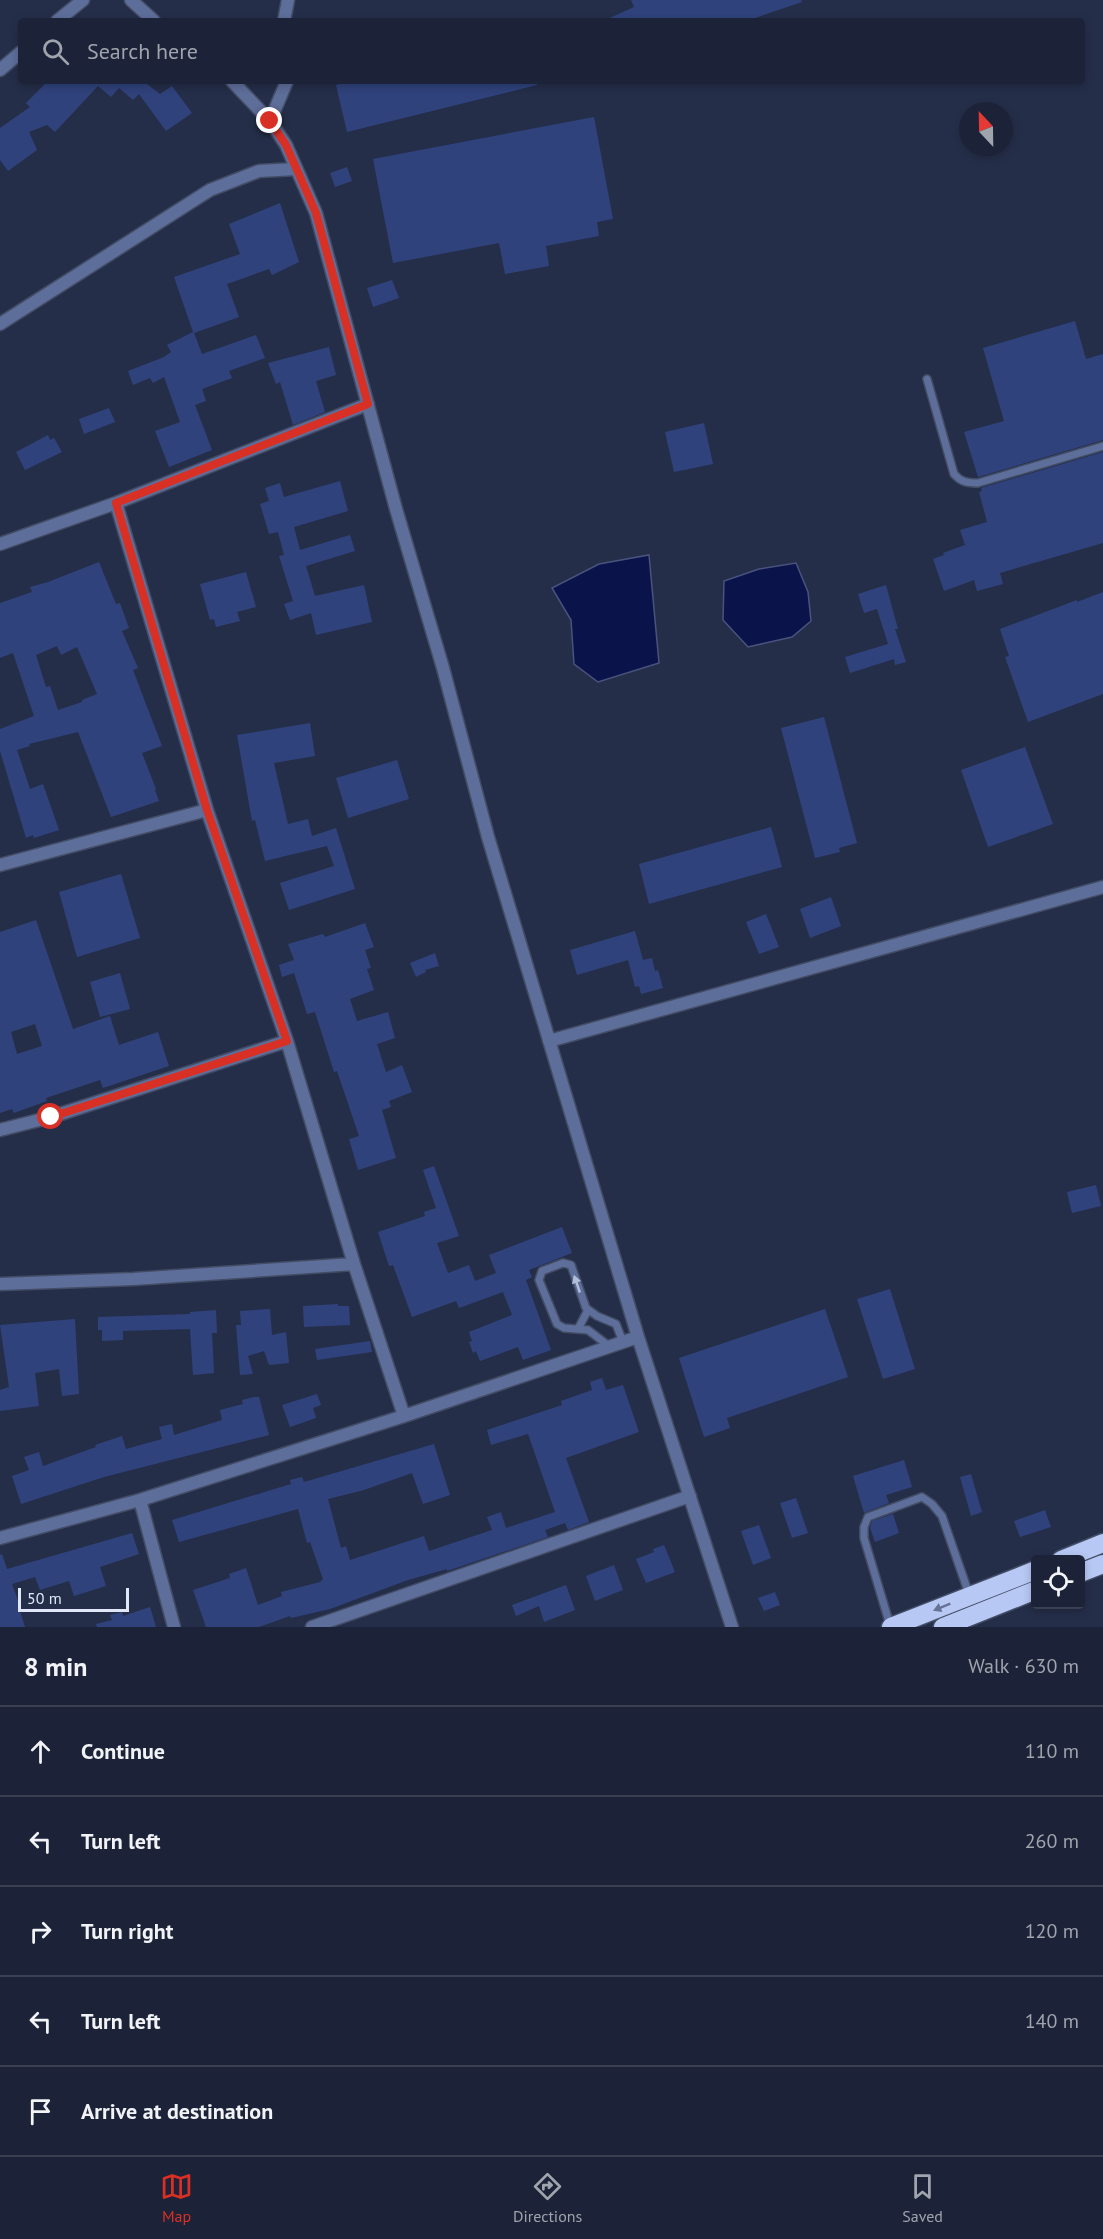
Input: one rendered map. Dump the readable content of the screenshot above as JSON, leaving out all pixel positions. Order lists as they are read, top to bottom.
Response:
{
  "scale_bar": "50 m",
  "north": "top",
  "page": {
    "search": "Search here",
    "scale": "50 m",
    "heading": ["8 min", "Walk · 630 m"],
    "list": [
      ["Continue", "110 m"],
      ["Turn left", "260 m"],
      ["Turn right", "120 m"],
      ["Turn left", "140 m"],
      "Arrive at destination"
    ],
    "nav": ["Map", "Directions", "Saved"]
  }
}
